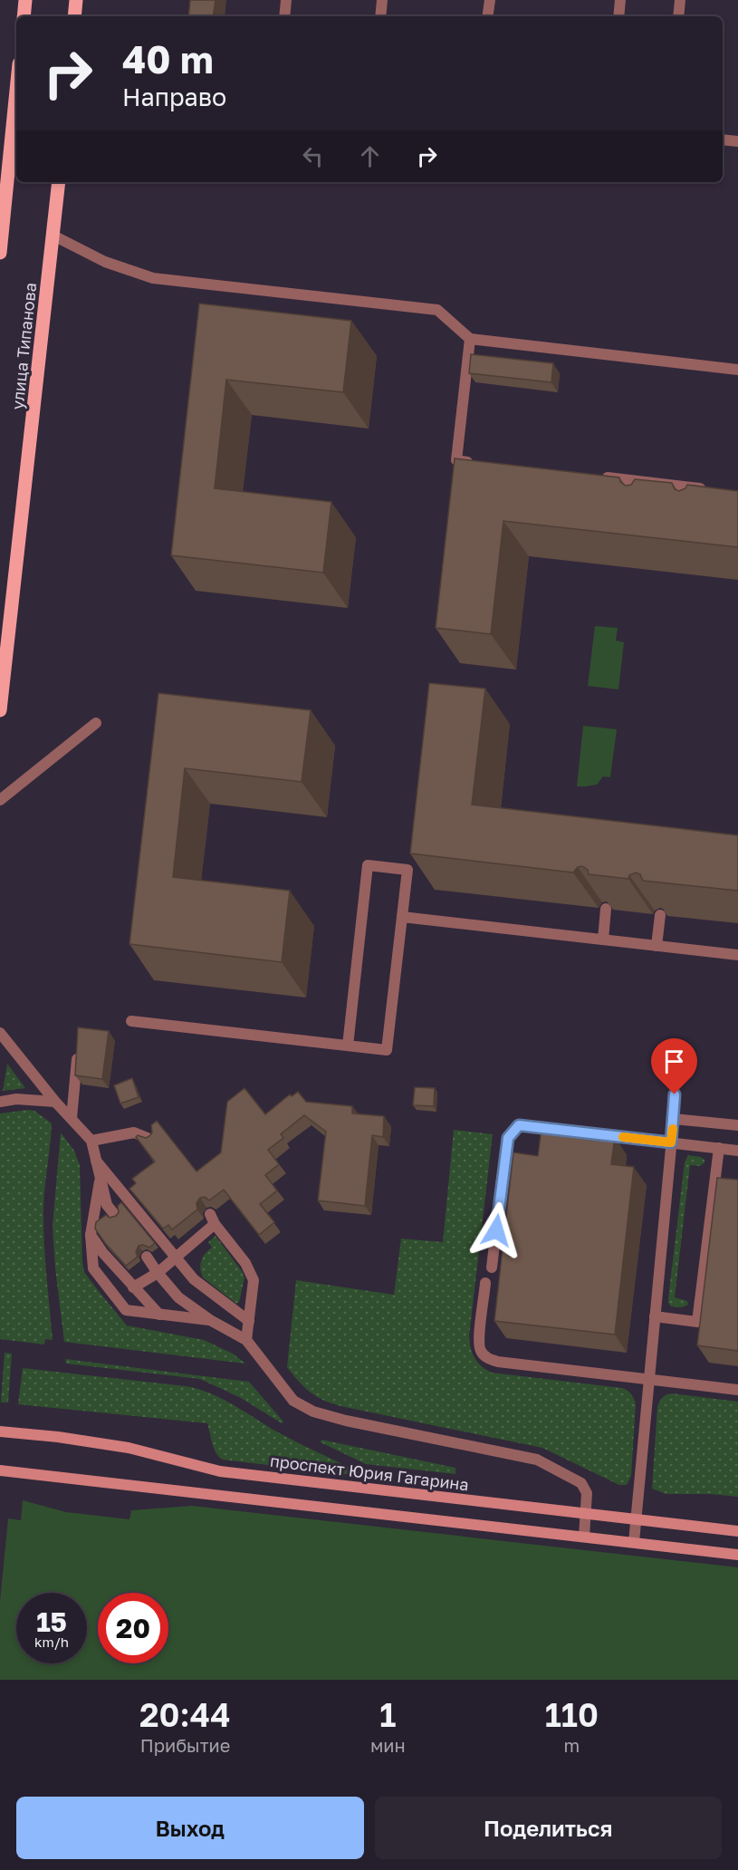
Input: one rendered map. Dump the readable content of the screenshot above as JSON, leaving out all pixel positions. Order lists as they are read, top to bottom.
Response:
{
  "streets": {
    "main road": ["улица Типанова", "проспект Юрия Гагарина"]
  },
  "page": {
    "turn": ["40 m", "Направо"],
    "speed": "15 km/h",
    "limit": "20",
    "eta": [
      "20:44",
      "Прибытие",
      "1",
      "мин",
      "110",
      "m"
    ],
    "buttons": ["Выход", "Поделиться"]
  }
}
